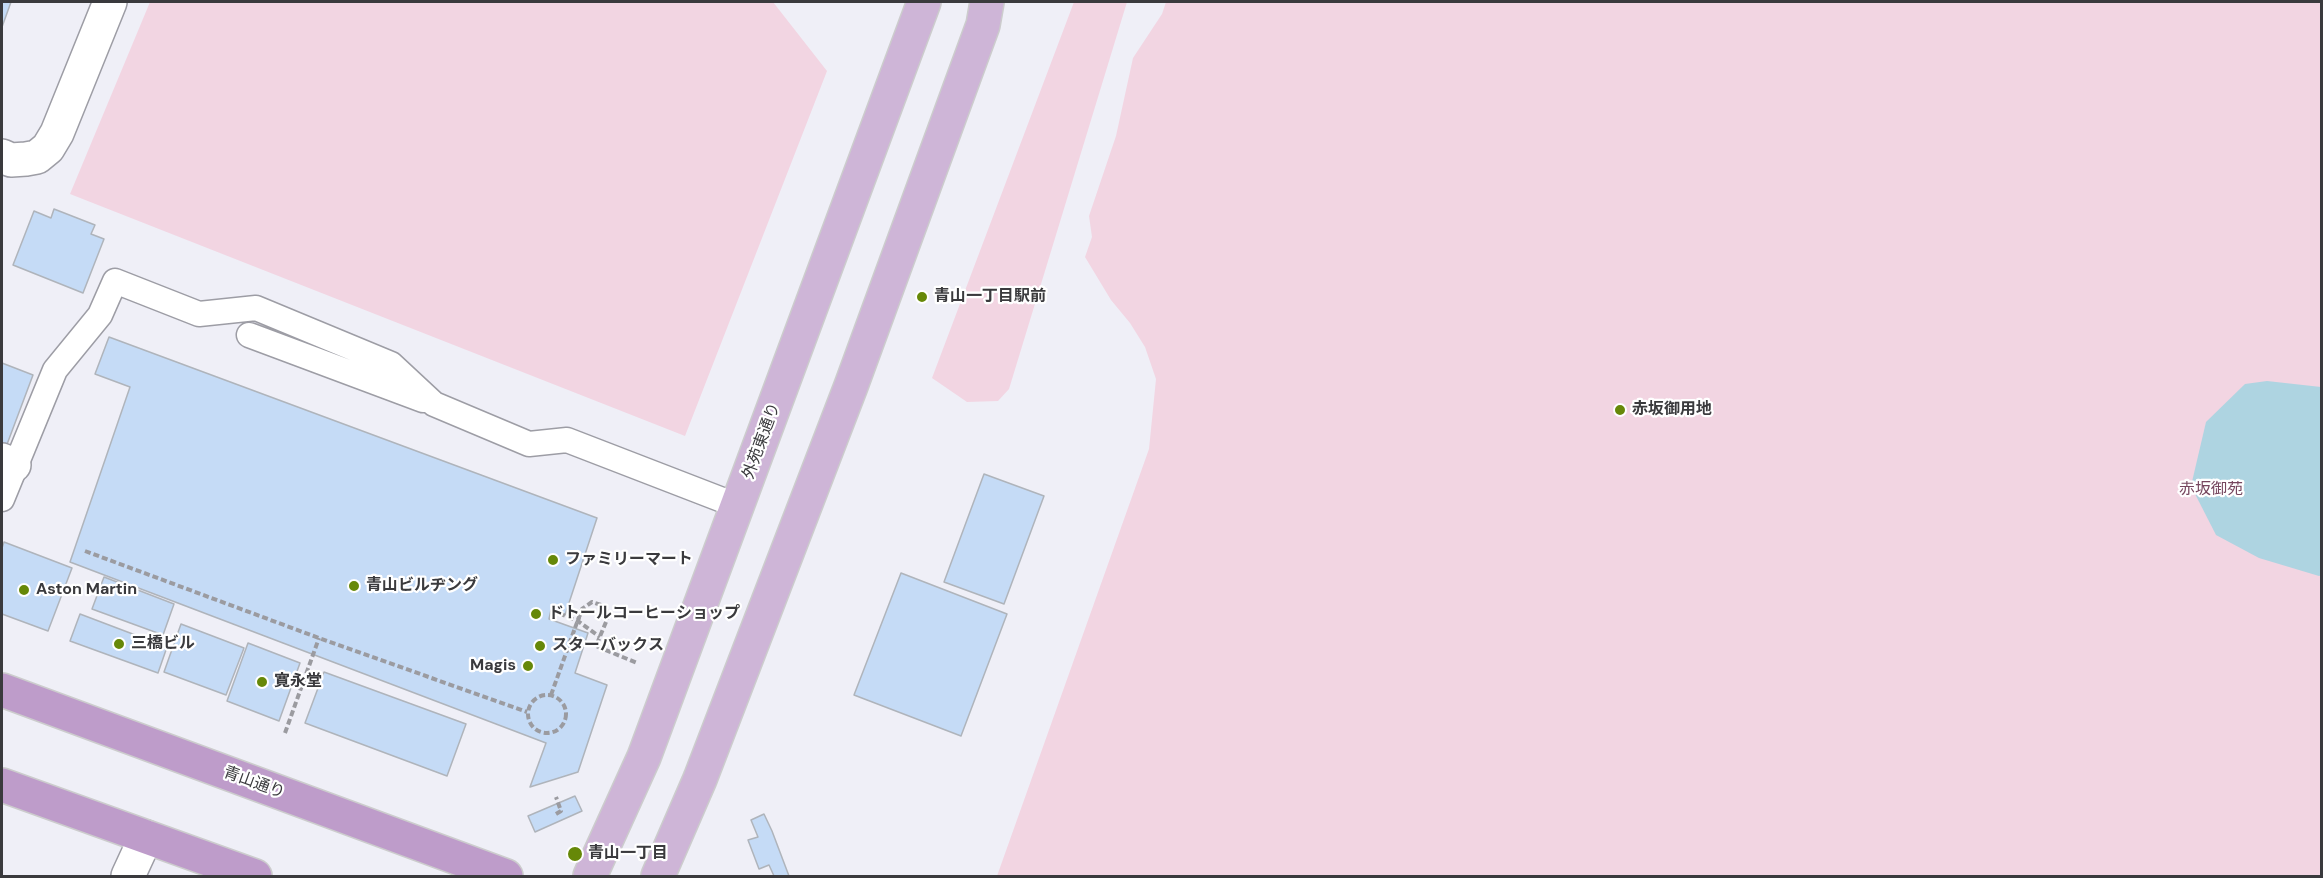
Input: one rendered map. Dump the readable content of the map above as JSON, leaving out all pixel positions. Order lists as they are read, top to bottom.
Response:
{
  "streets": {
    "highway": ["青山通り"],
    "main road": ["外苑東通り"]
  },
  "parks": ["赤坂御苑"],
  "places": [
    "青山一丁目駅前",
    "赤坂御用地",
    "ファミリーマート",
    "青山ビルヂング",
    "Aston Martin",
    "ドトールコーヒーショップ",
    "三橋ビル",
    "スターバックス",
    "Magis",
    "寛永堂",
    "青山一丁目"
  ]
}
